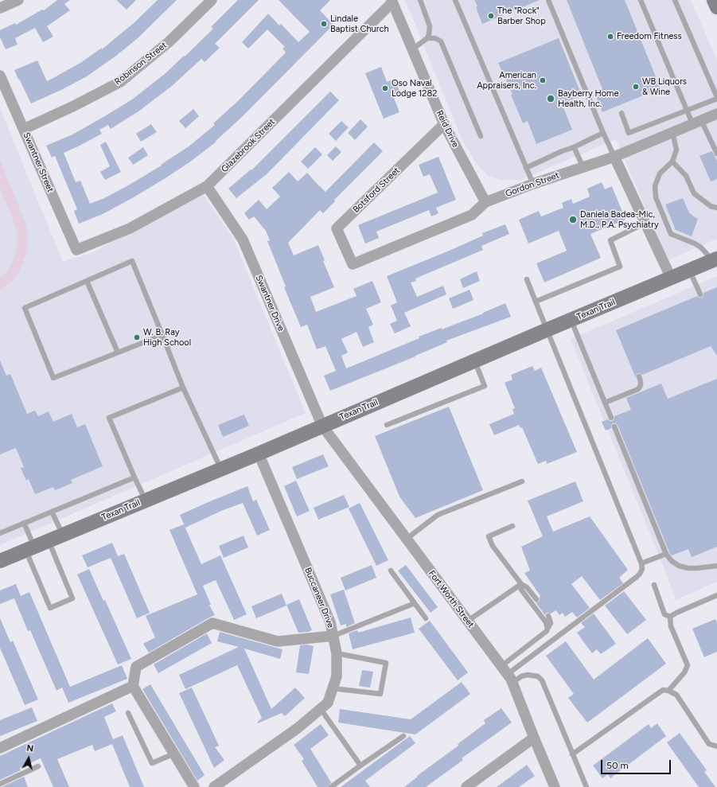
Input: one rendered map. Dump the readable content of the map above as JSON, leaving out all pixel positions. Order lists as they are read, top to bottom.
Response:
{
  "streets": {
    "street": [
      "Robinson Street",
      "Reid Drive",
      "Glazebrook Street",
      "Swantner Street",
      "Gordon Street",
      "Botsford Street",
      "Swantner Drive",
      "Texan Trail",
      "Buccaneer Drive",
      "Fort Worth Street"
    ]
  },
  "crossings": [
    ["Robinson Street", "Swantner Street"],
    ["Reid Drive", "Glazebrook Street"],
    ["Reid Drive", "Gordon Street"],
    ["Reid Drive", "Botsford Street"],
    ["Glazebrook Street", "Swantner Street"],
    ["Glazebrook Street", "Swantner Drive"],
    ["Gordon Street", "Botsford Street"],
    ["Swantner Drive", "Texan Trail"],
    ["Swantner Drive", "Fort Worth Street"],
    ["Texan Trail", "Buccaneer Drive"],
    ["Texan Trail", "Fort Worth Street"]
  ],
  "places": [
    "The \"Rock\" Barber Shop",
    "Lindale Baptist Church",
    "Freedom Fitness",
    "American Appraisers, Inc.",
    "WB Liquors & Wine",
    "Oso Naval Lodge 1282",
    "Bayberry Home Health, Inc.",
    "Daniela Badea-Mic, M.D., P.A. Psychiatry",
    "W. B. Ray High School"
  ],
  "scale_bar": "50 m",
  "north": "top"
}
